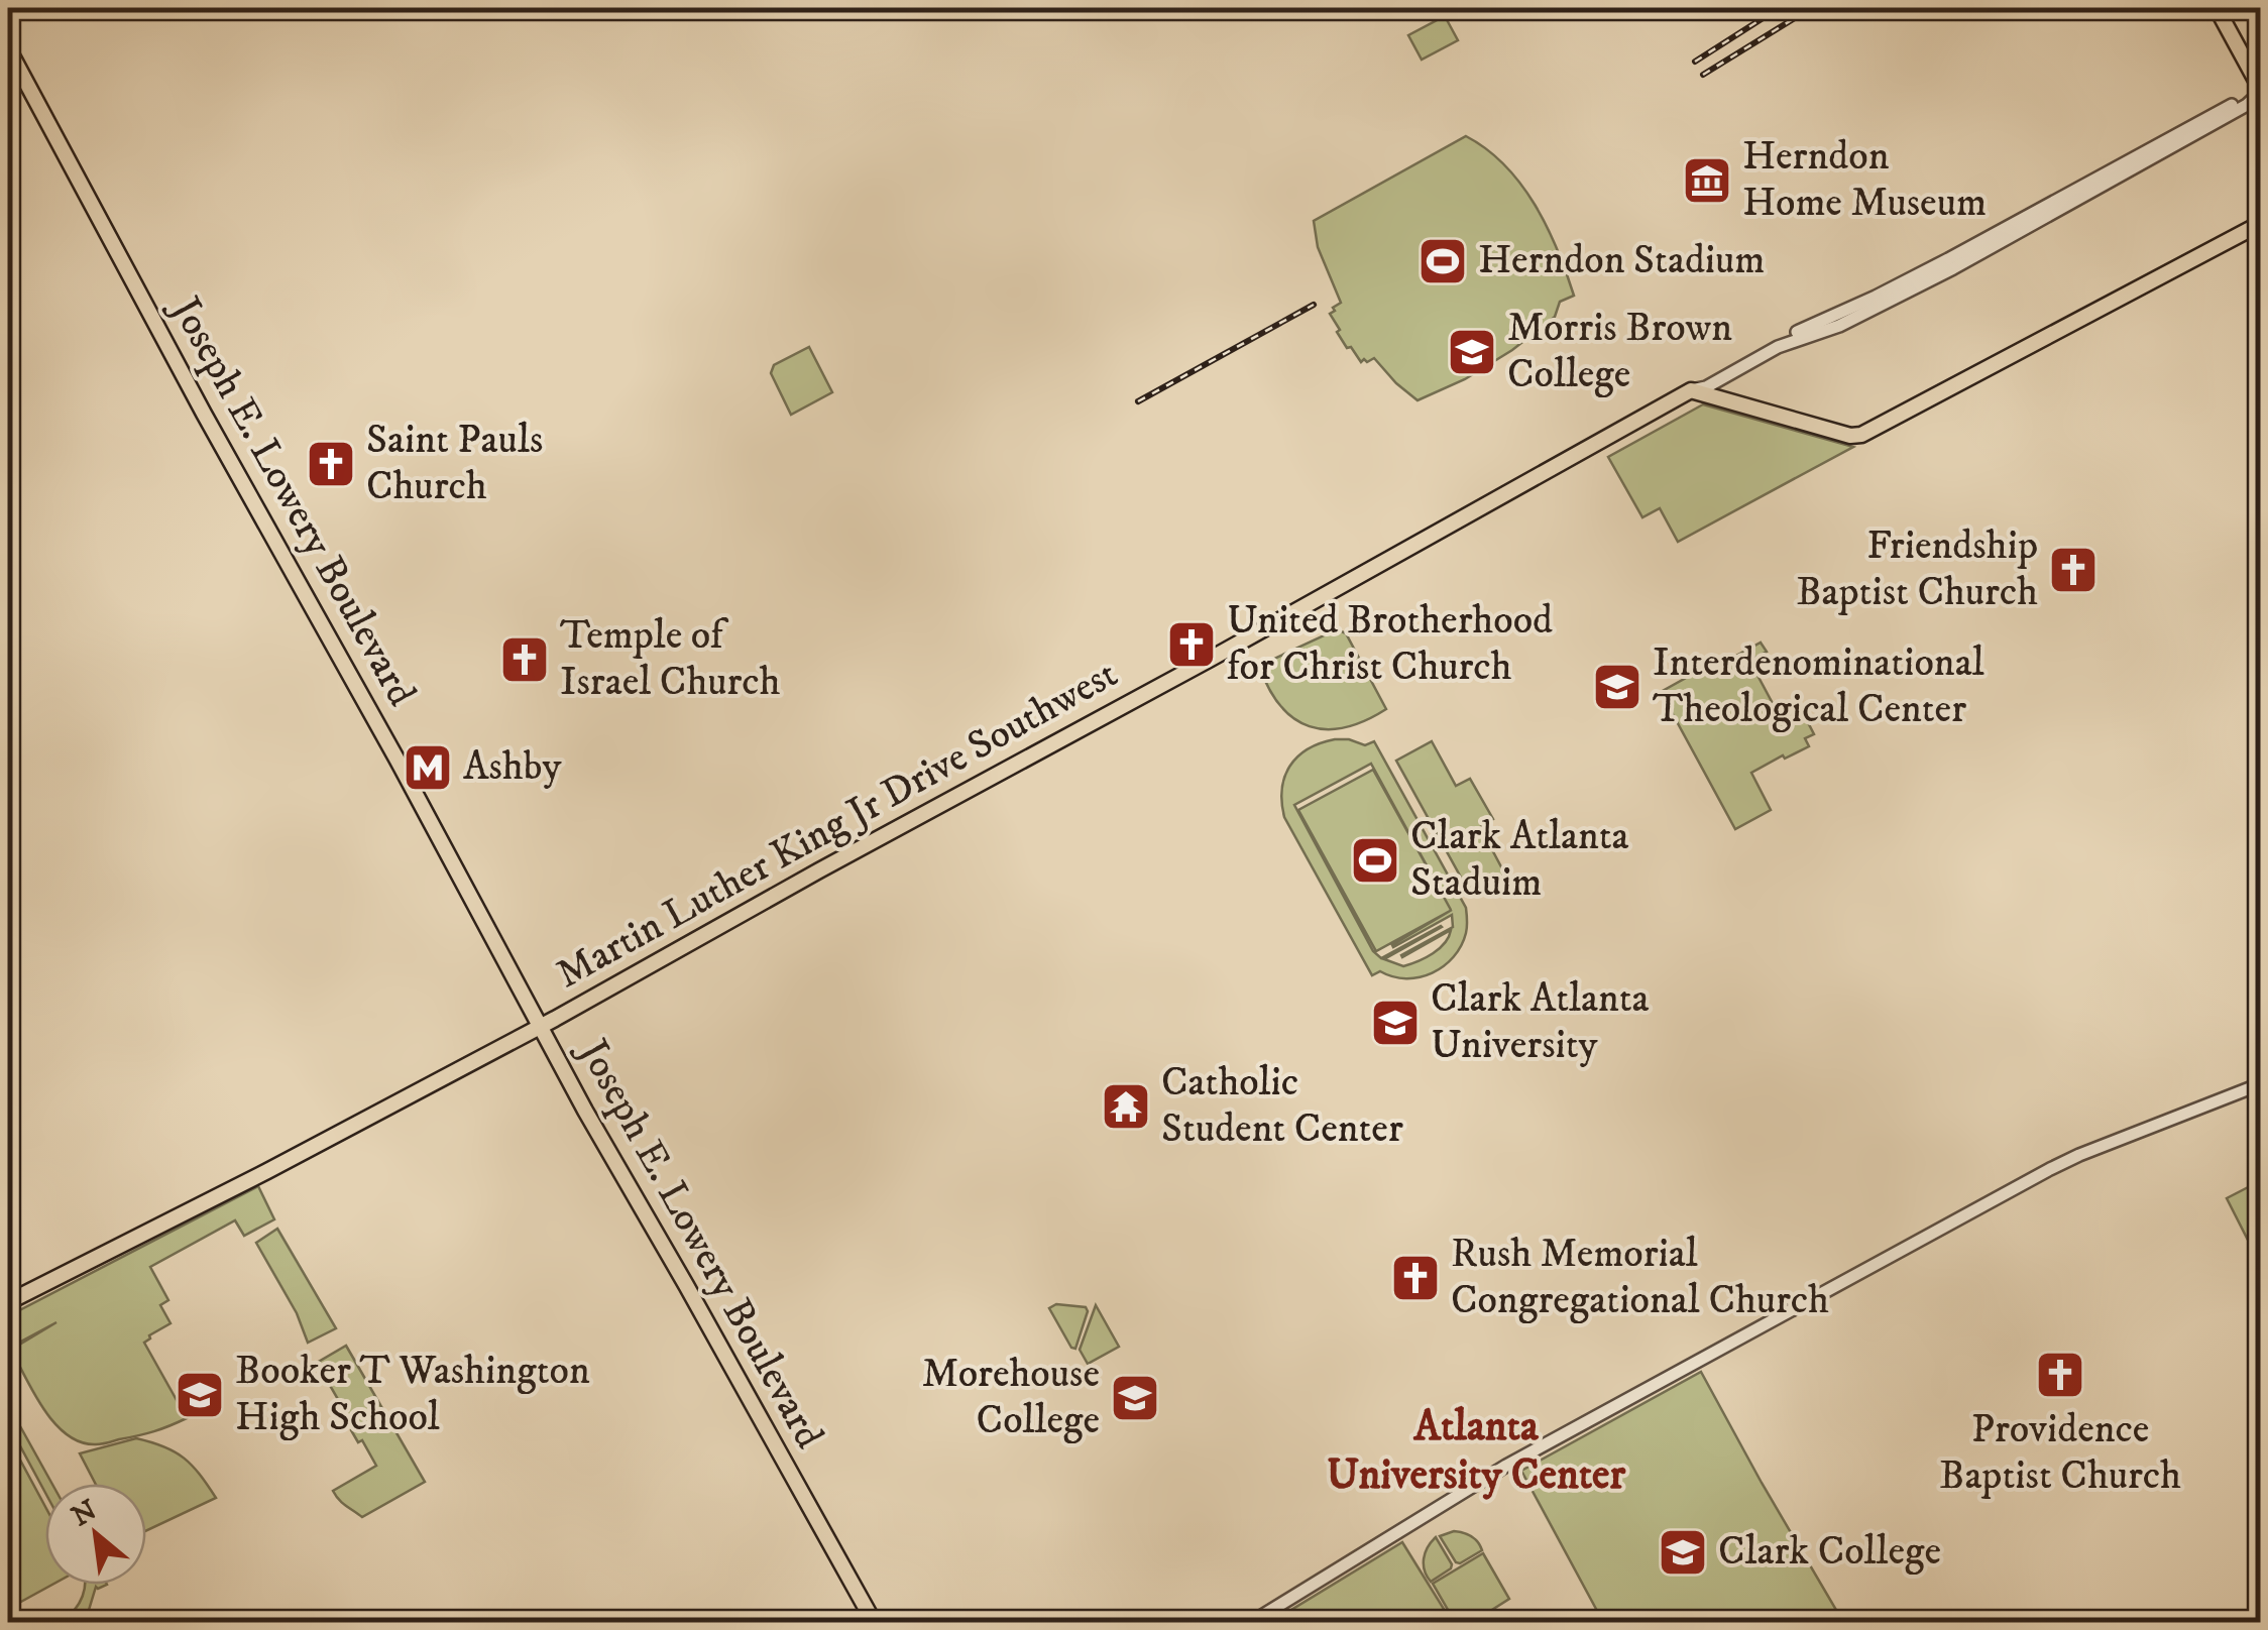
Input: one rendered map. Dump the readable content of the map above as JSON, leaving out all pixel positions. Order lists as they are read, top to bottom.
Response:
{
  "streets": {
    "main road": ["Joseph E. Lowery Boulevard", "Martin Luther King Jr Drive Southwest"]
  },
  "crossings": [
    ["Joseph E. Lowery Boulevard", "Martin Luther King Jr Drive Southwest"]
  ],
  "districts": ["Atlanta University Center"],
  "places": {
    "museum": ["Herndon Home Museum"],
    "sports": ["Herndon Stadium", "Clark Atlanta Staduim"],
    "school or university": [
      "Morris Brown College",
      "Interdenominational Theological Center",
      "Clark Atlanta University",
      "Booker T Washington High School",
      "Morehouse College",
      "Clark College"
    ],
    "church": [
      "Saint Pauls Church",
      "Friendship Baptist Church",
      "United Brotherhood for Christ Church",
      "Temple of Israel Church",
      "Rush Memorial Congregational Church",
      "Providence Baptist Church"
    ],
    "metro station": ["Ashby"],
    "temple": ["Catholic Student Center"]
  },
  "north": "top left"
}
